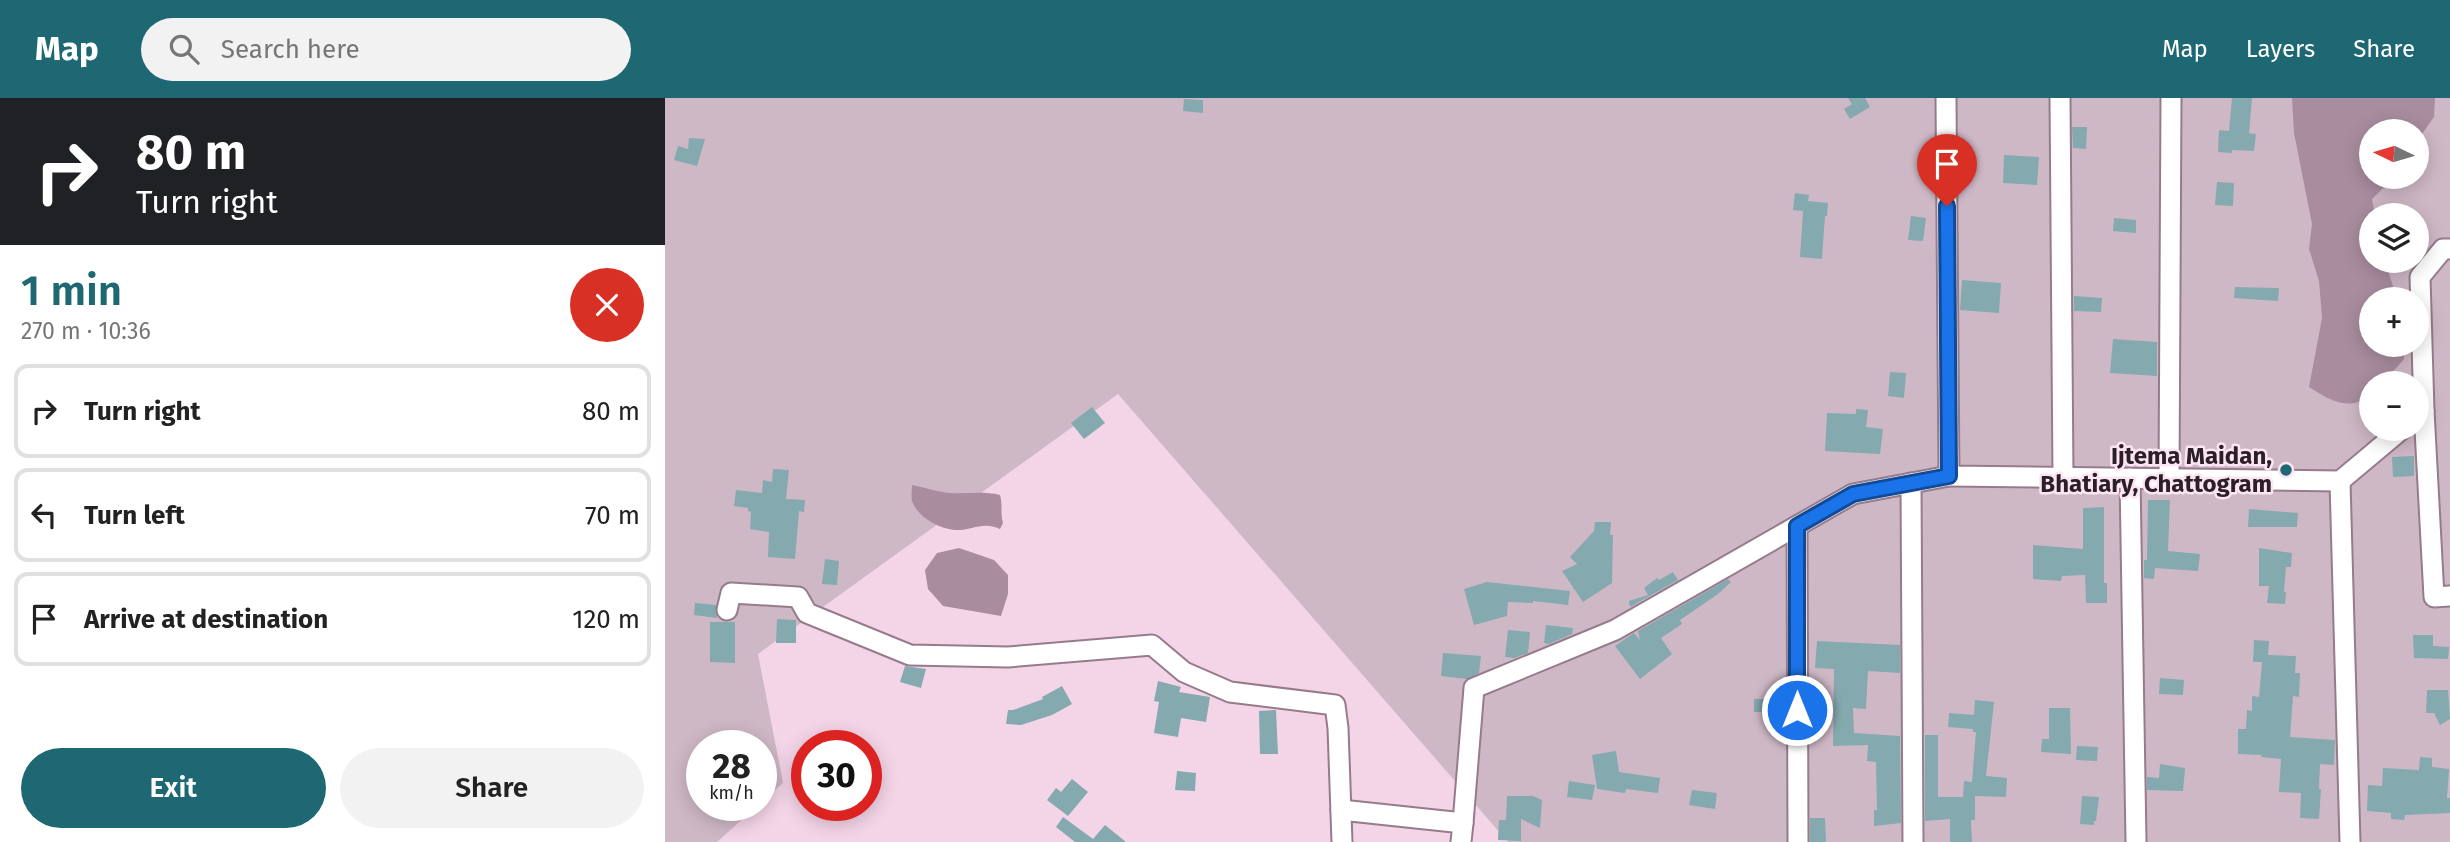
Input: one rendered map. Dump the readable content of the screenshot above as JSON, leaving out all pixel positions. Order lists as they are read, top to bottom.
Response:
{
  "places": ["Ijtema Maidan, Bhatiary, Chattogram"],
  "north": "left",
  "page": {
    "header": "Map",
    "search": "Search here",
    "nav": ["Map", "Layers", "Share"],
    "turn": ["80 m", "Turn right"],
    "map_buttons": ["+", "−"],
    "heading": ["1 min", "270 m · 10:36"],
    "list": [
      {
        "name": "Turn right",
        "value": "80 m"
      },
      {
        "name": "Turn left",
        "value": "70 m"
      },
      {
        "name": "Arrive at destination",
        "value": "120 m"
      }
    ],
    "speed": "28 km/h",
    "limit": "30",
    "buttons": ["Exit", "Share"]
  }
}
